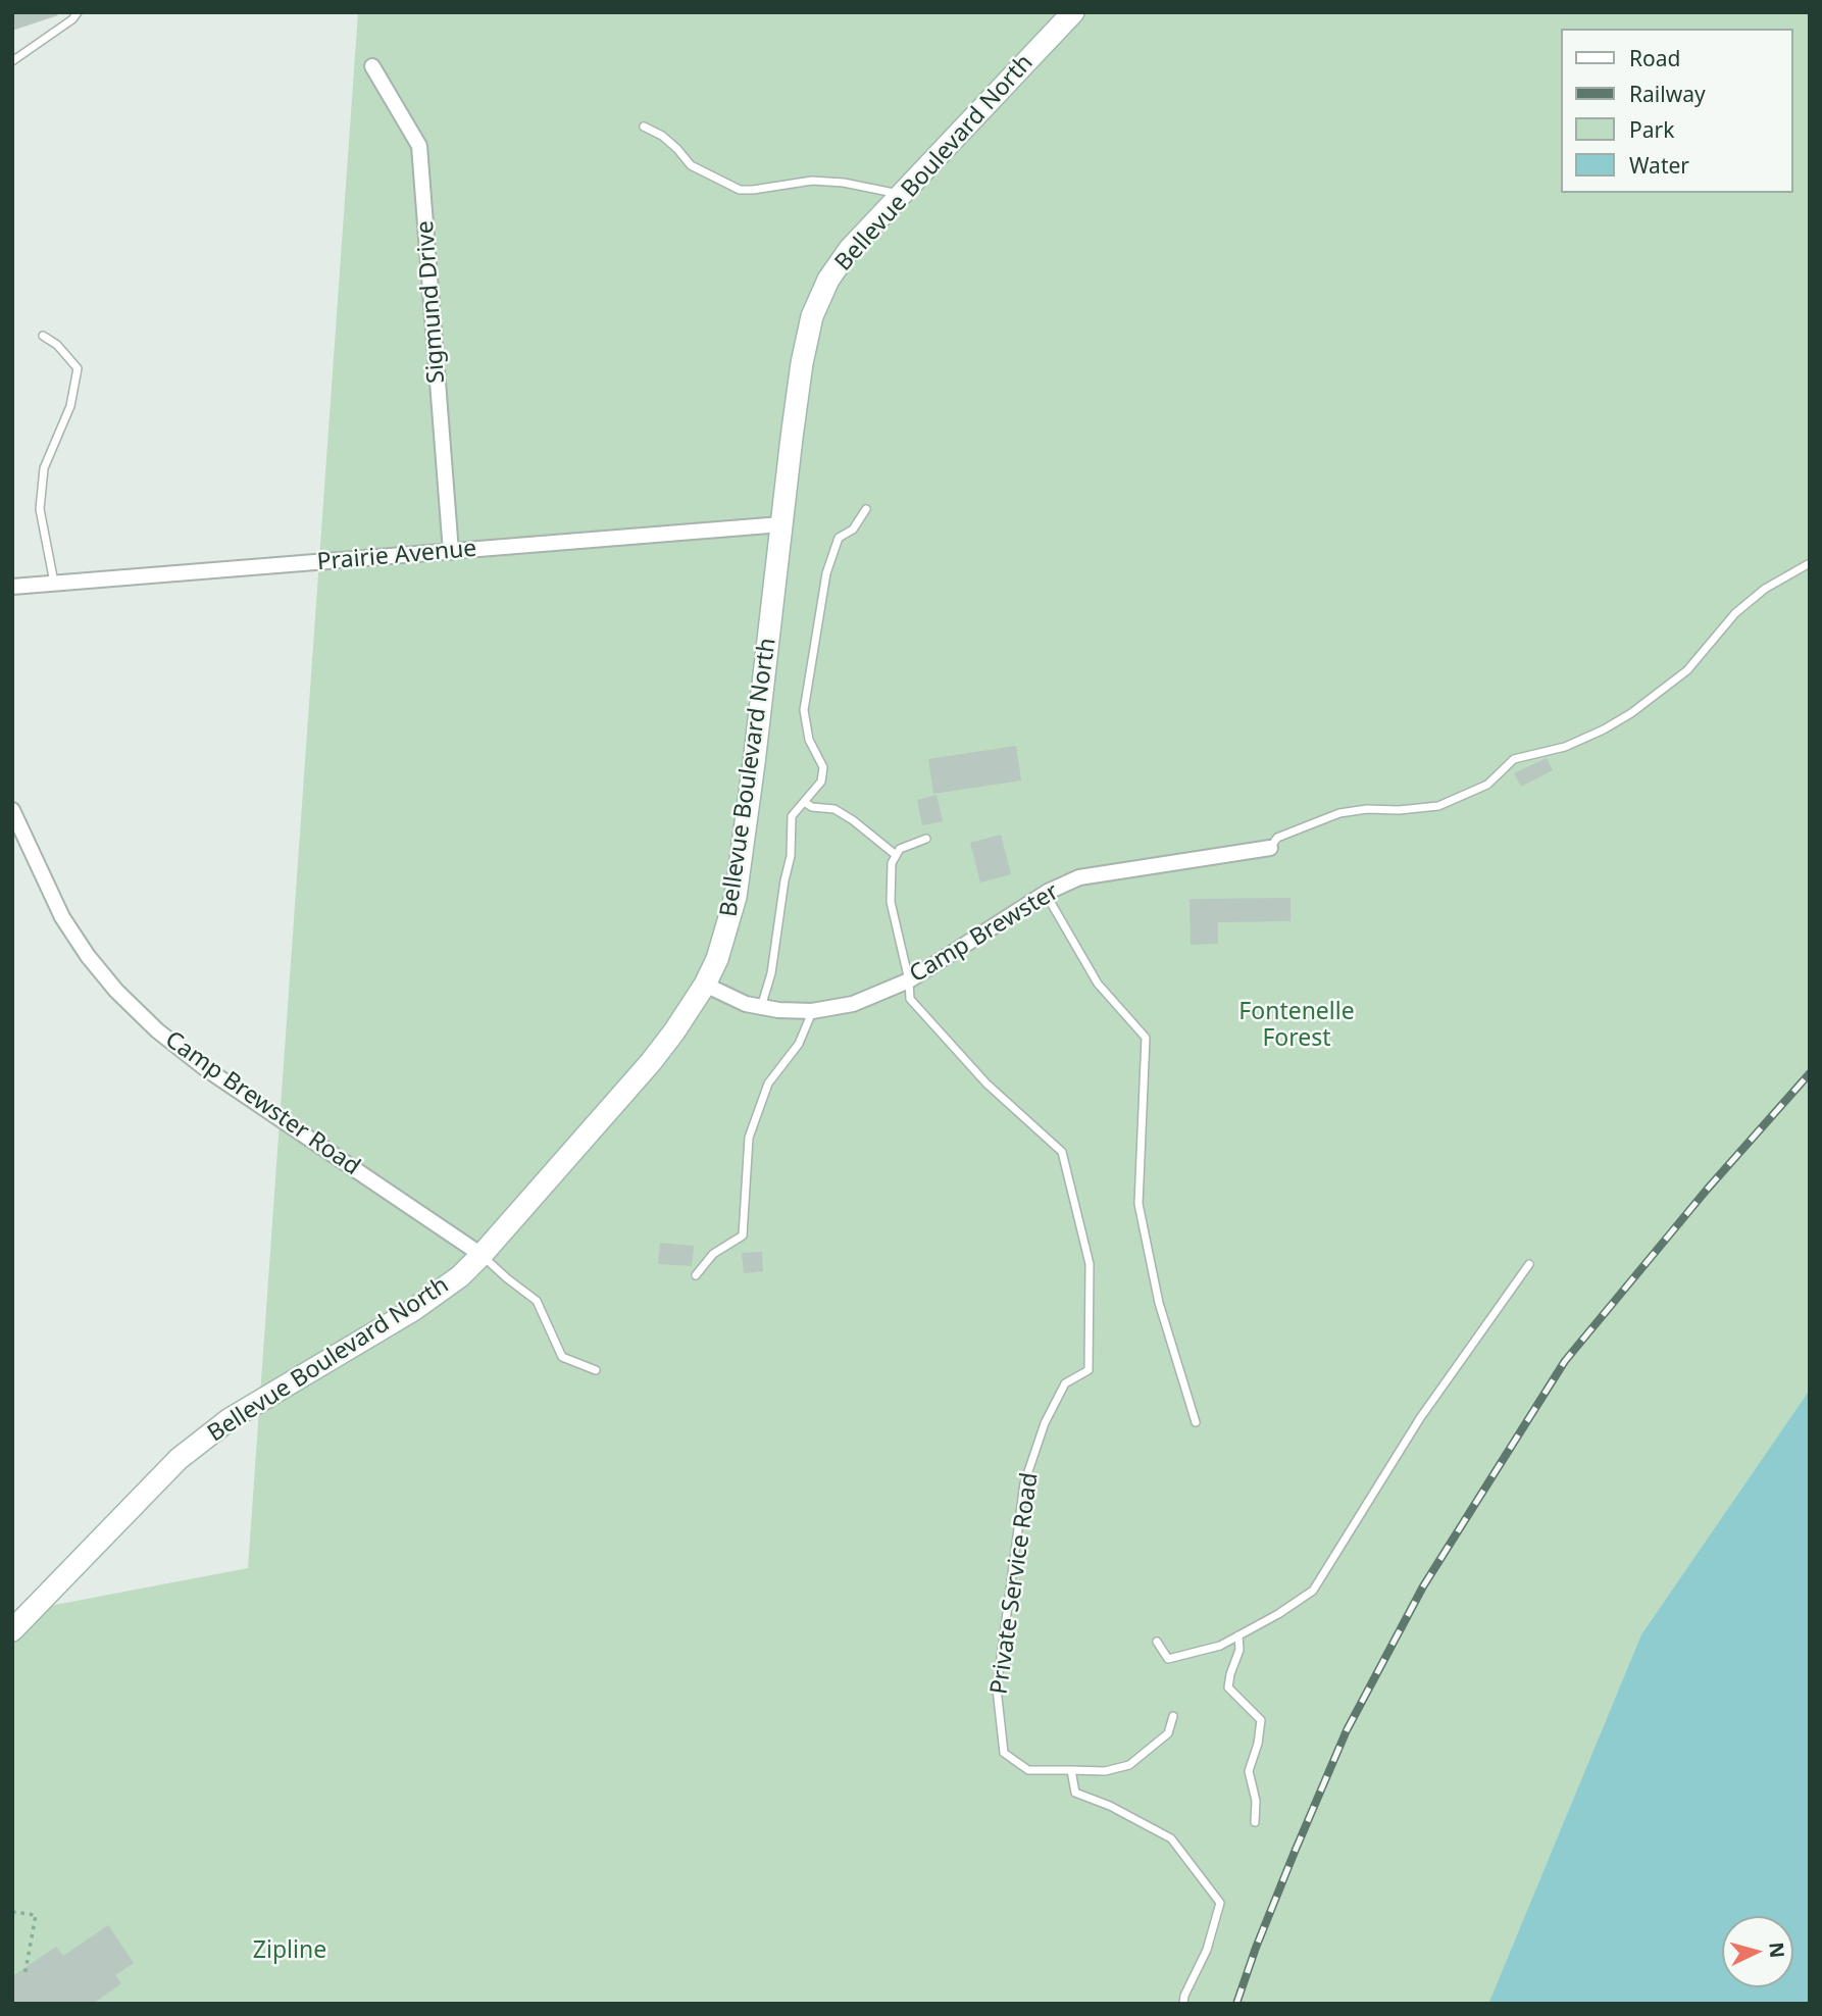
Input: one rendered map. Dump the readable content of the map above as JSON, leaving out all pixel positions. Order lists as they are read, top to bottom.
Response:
{
  "streets": {
    "main road": ["Bellevue Boulevard North"],
    "street": [
      "Sigmund Drive",
      "Prairie Avenue",
      "Camp Brewster",
      "Camp Brewster Road"
    ],
    "lane": ["Private Service Road"]
  },
  "crossings": [
    ["Bellevue Boulevard North", "Prairie Avenue"],
    ["Bellevue Boulevard North", "Camp Brewster"],
    ["Bellevue Boulevard North", "Camp Brewster Road"],
    ["Sigmund Drive", "Prairie Avenue"],
    ["Camp Brewster", "Private Service Road"]
  ],
  "parks": ["Fontenelle Forest", "Zipline"],
  "legend": [
    "Road",
    "Railway",
    "Park",
    "Water"
  ],
  "north": "right"
}
